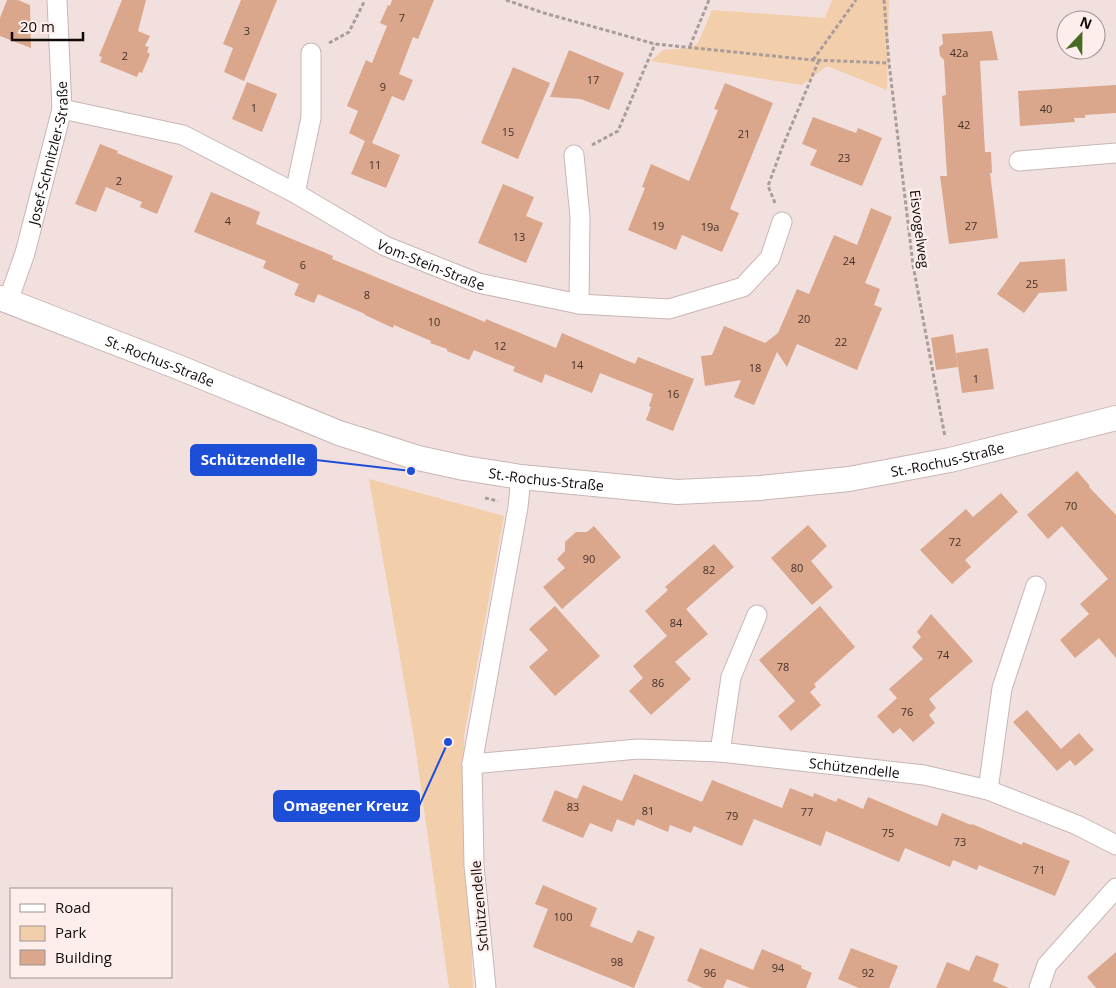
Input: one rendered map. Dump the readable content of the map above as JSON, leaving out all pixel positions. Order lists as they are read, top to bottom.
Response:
{
  "streets": {
    "street": [
      "Josef-Schnitzler-Straße",
      "Vom-Stein-Straße",
      "St.-Rochus-Straße",
      "Schützendelle"
    ],
    "path": ["Eisvogelweg"]
  },
  "crossings": [
    ["Josef-Schnitzler-Straße", "Vom-Stein-Straße"],
    ["Josef-Schnitzler-Straße", "St.-Rochus-Straße"],
    ["Eisvogelweg", "St.-Rochus-Straße"],
    ["St.-Rochus-Straße", "Schützendelle"]
  ],
  "places": ["Schützendelle", "Omagener Kreuz"],
  "house_numbers": [
    "7",
    "3",
    "42a",
    "2",
    "17",
    "9",
    "1",
    "40",
    "42",
    "15",
    "21",
    "23",
    "11",
    "2",
    "4",
    "19",
    "27",
    "19a",
    "13",
    "24",
    "6",
    "25",
    "8",
    "20",
    "10",
    "22",
    "12",
    "14",
    "18",
    "1",
    "16",
    "70",
    "72",
    "90",
    "80",
    "82",
    "84",
    "74",
    "78",
    "86",
    "76",
    "83",
    "81",
    "77",
    "79",
    "75",
    "73",
    "71",
    "100",
    "98",
    "94",
    "96",
    "92"
  ],
  "legend": ["Road", "Park", "Building"],
  "scale_bar": "20 m",
  "north": "top"
}
